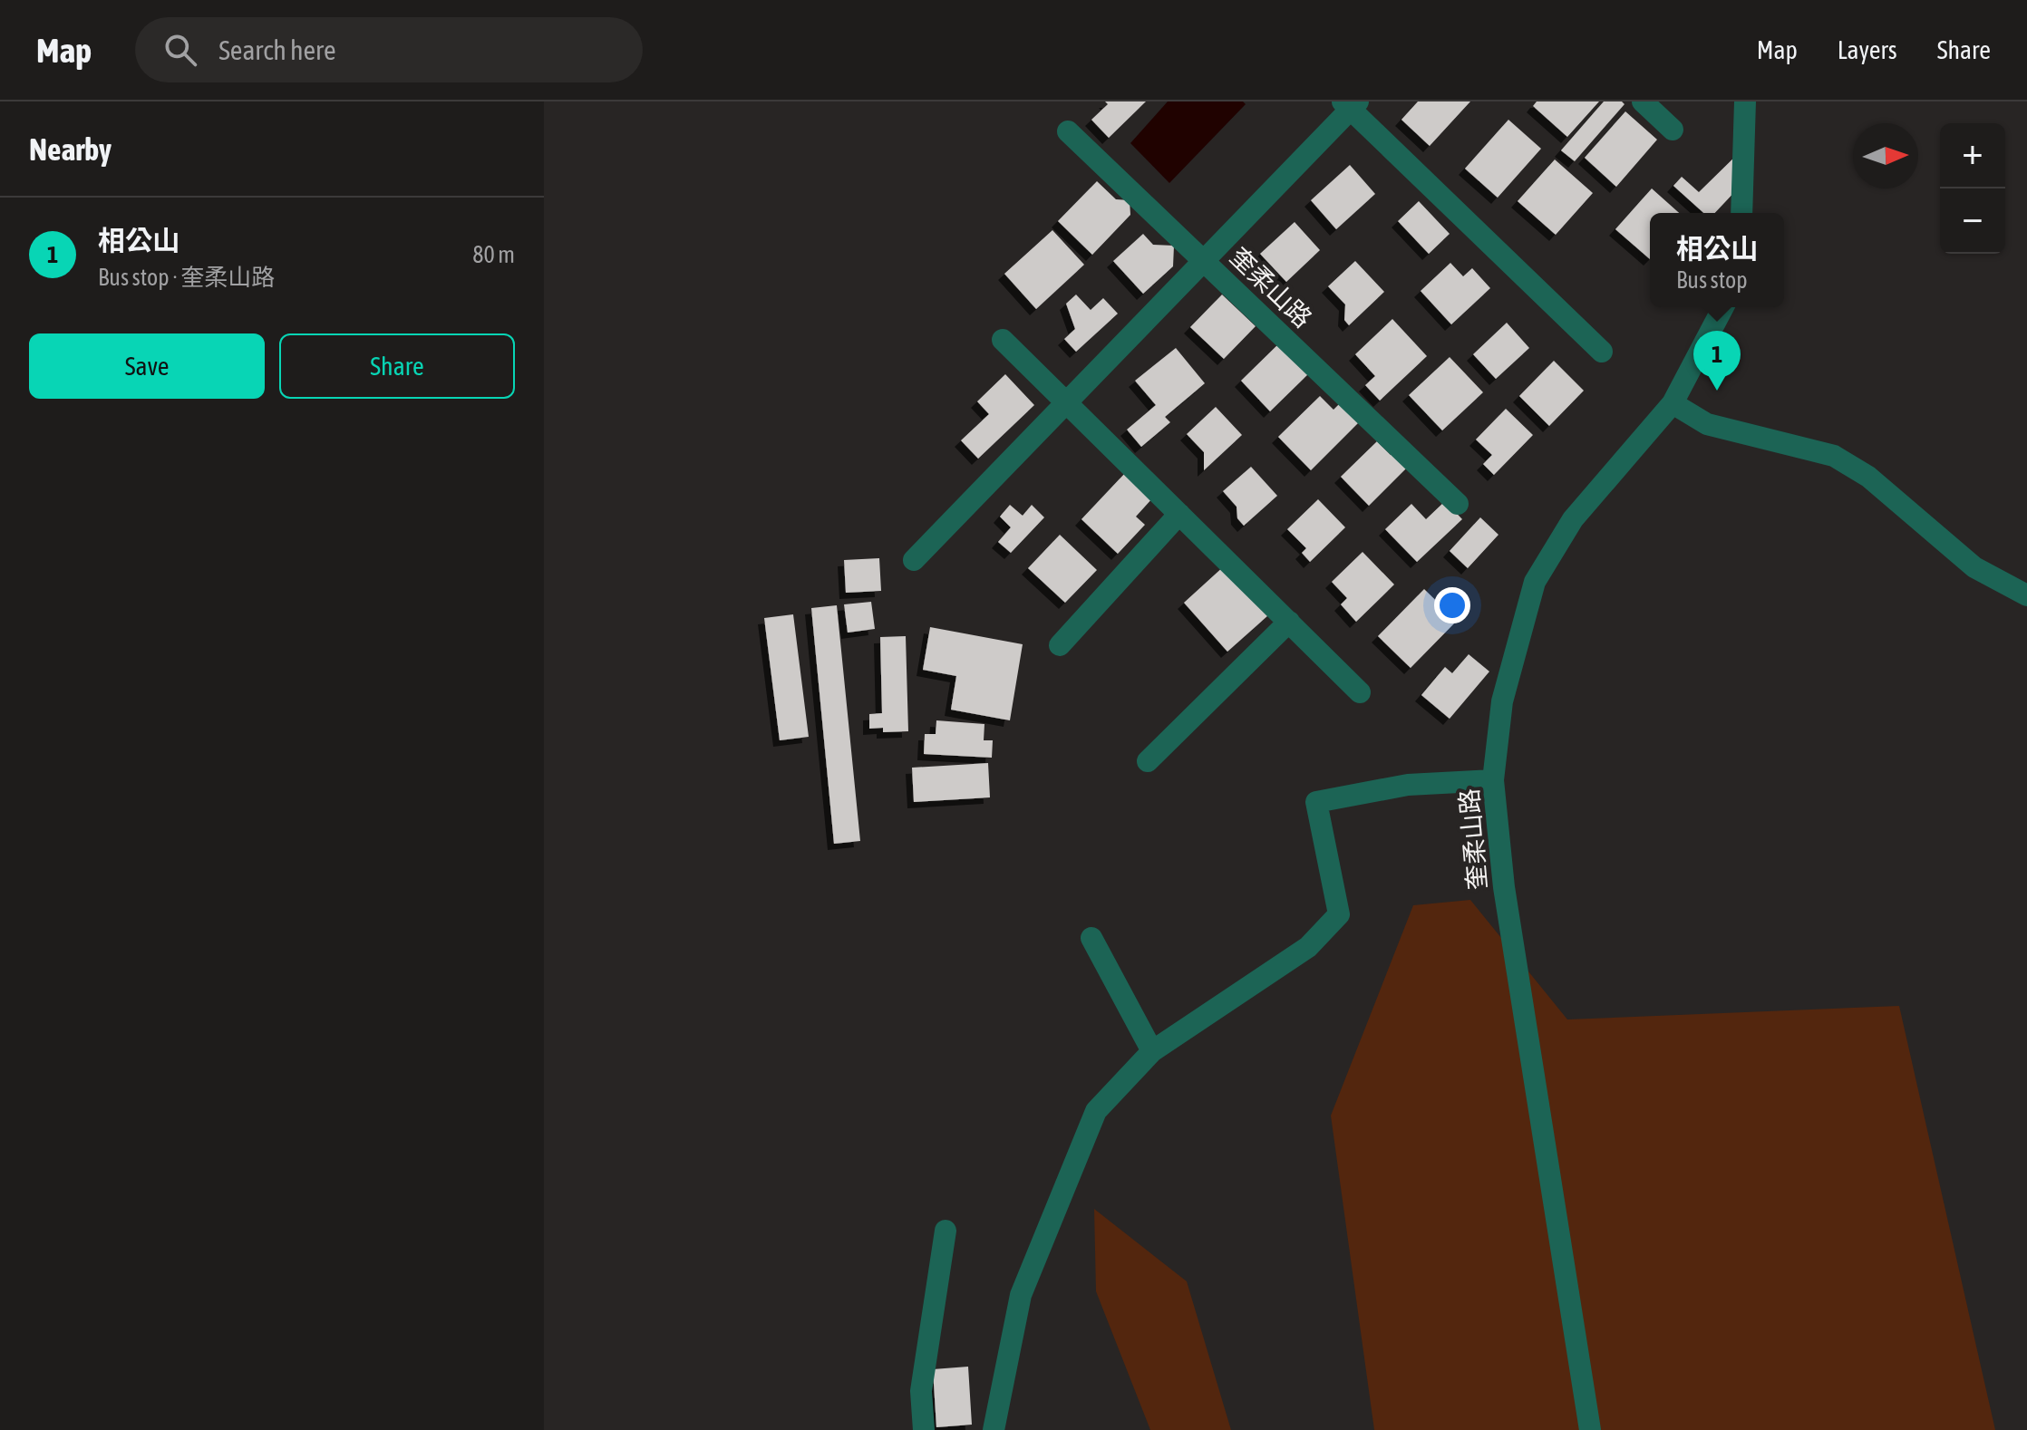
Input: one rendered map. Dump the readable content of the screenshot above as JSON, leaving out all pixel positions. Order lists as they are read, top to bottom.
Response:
{
  "streets": {
    "street": ["奎柔山路"]
  },
  "north": "right",
  "page": {
    "header": "Map",
    "search": "Search here",
    "nav": ["Map", "Layers", "Share"],
    "heading": "Nearby",
    "map_buttons": ["+", "−"],
    "list": [
      {
        "mark": "1",
        "name": "相公山",
        "note": "Bus stop · 奎柔山路",
        "value": "80 m"
      }
    ],
    "popup": ["相公山", "Bus stop"],
    "buttons": ["Save", "Share"],
    "pins": "1"
  }
}
